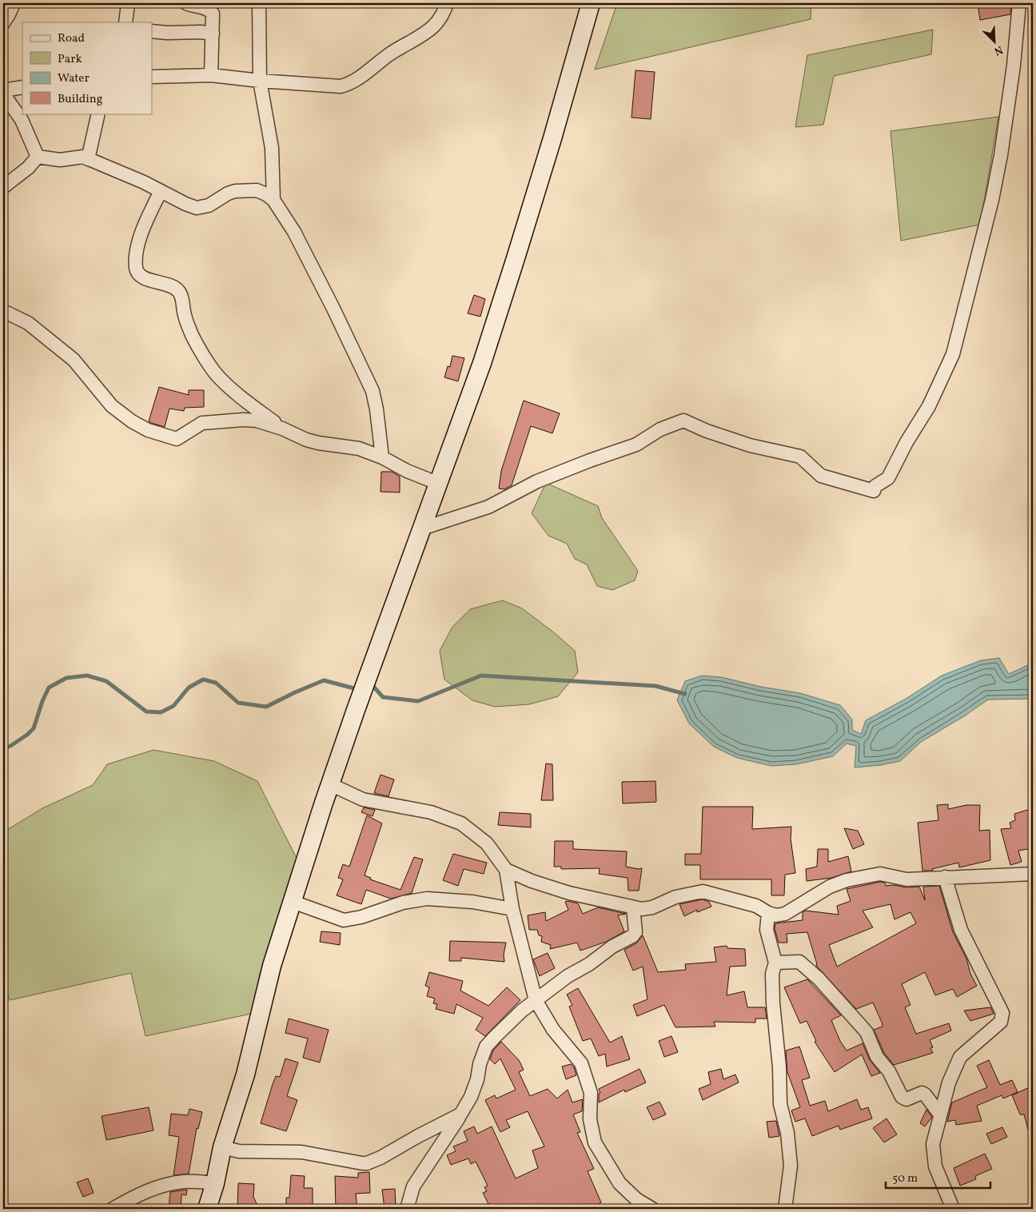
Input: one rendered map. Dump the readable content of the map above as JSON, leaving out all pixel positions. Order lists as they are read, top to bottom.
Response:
{
  "legend": [
    "Road",
    "Park",
    "Water",
    "Building"
  ],
  "scale_bar": "50 m",
  "north": "bottom right"
}
